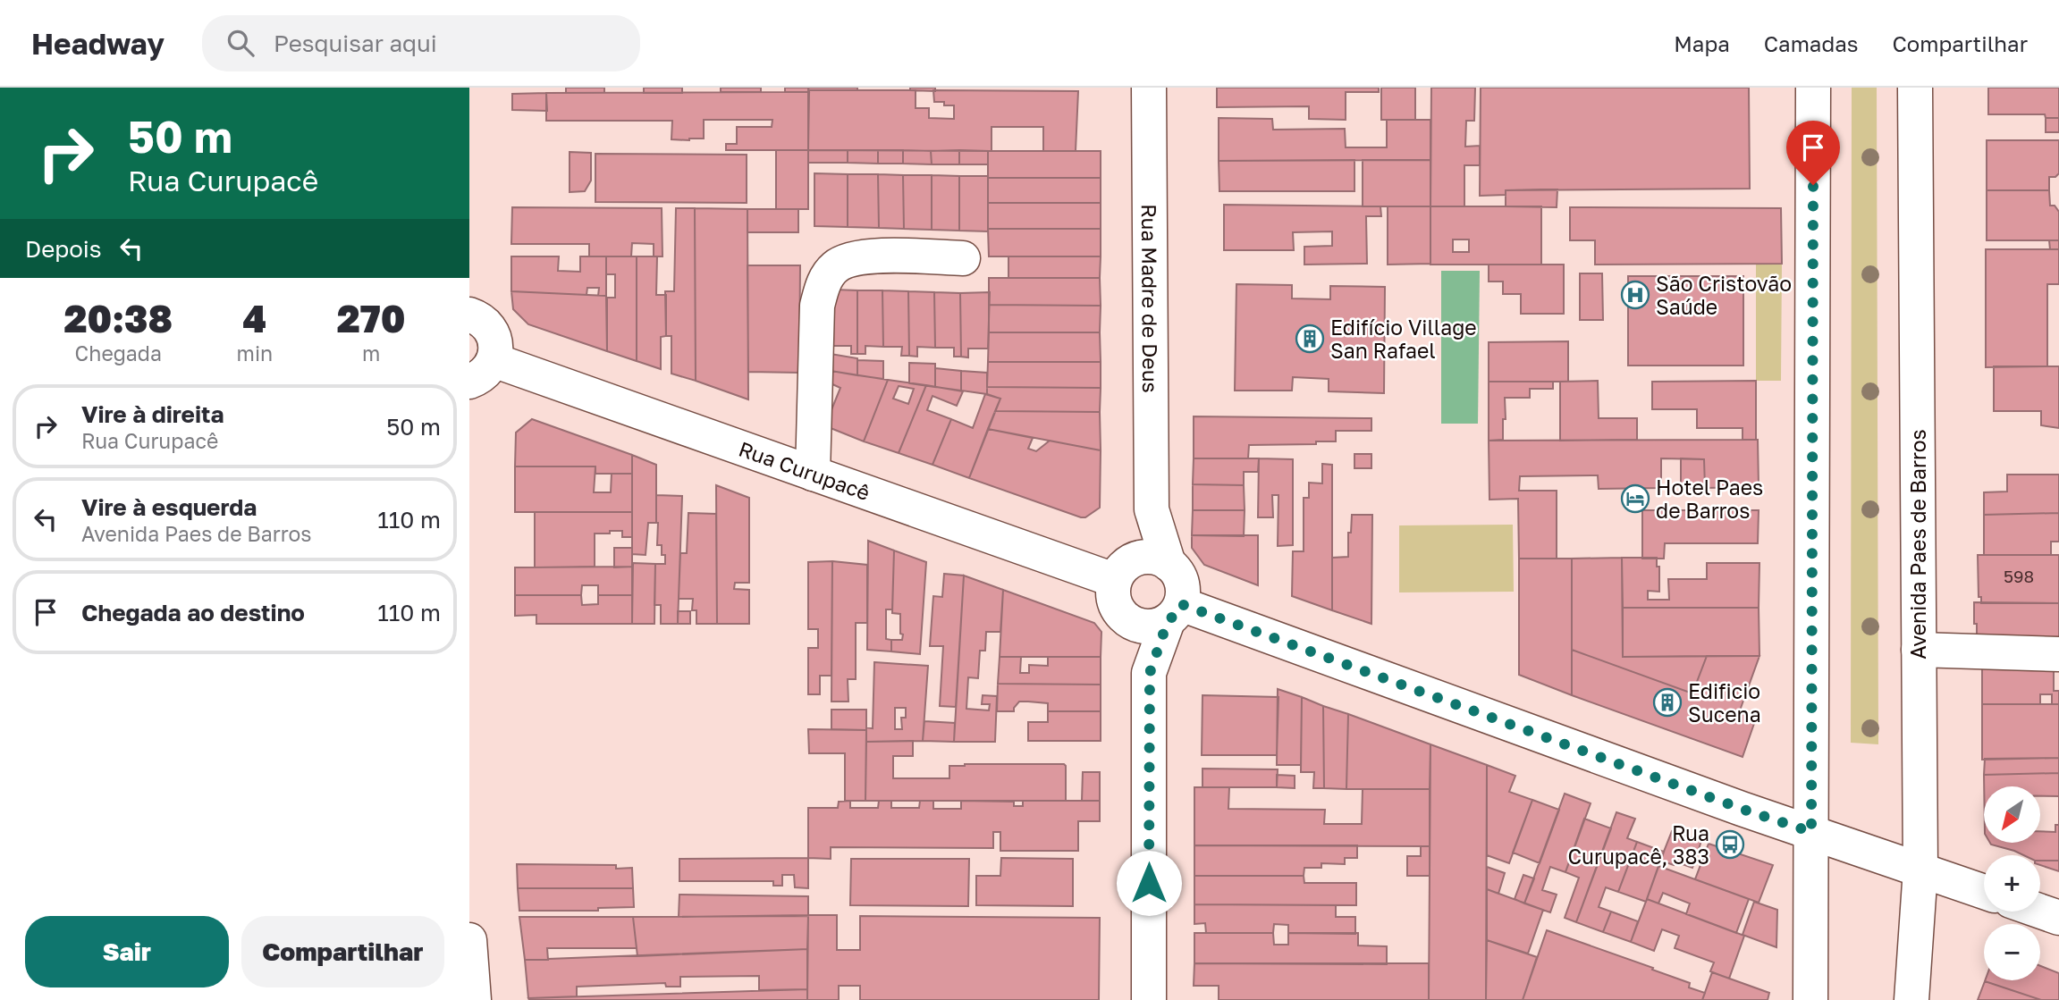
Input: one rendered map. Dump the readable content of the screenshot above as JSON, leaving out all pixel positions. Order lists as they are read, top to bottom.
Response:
{
  "streets": {
    "street": ["Rua Madre de Deus", "Rua Curupacê", "Avenida Paes de Barros"]
  },
  "crossings": [
    ["Rua Madre de Deus", "Rua Curupacê"]
  ],
  "places": {
    "hospital": ["São Cristovão Saúde"],
    "building": ["Edifício Village San Rafael", "Edificio Sucena"],
    "hotel": ["Hotel Paes de Barros"],
    "bus stop": ["Rua Curupacê, 383"]
  },
  "house_numbers": ["598"],
  "north": "bottom left",
  "page": {
    "header": "Headway",
    "search": "Pesquisar aqui",
    "nav": ["Mapa", "Camadas", "Compartilhar"],
    "turn": ["50 m", "Rua Curupacê"],
    "then": "Depois",
    "eta": [
      "20:38",
      "Chegada",
      "4",
      "min",
      "270",
      "m"
    ],
    "list": [
      {
        "name": "Vire à direita",
        "note": "Rua Curupacê",
        "value": "50 m"
      },
      {
        "name": "Vire à esquerda",
        "note": "Avenida Paes de Barros",
        "value": "110 m"
      },
      {
        "name": "Chegada ao destino",
        "value": "110 m"
      }
    ],
    "map_buttons": ["+", "−"],
    "buttons": ["Sair", "Compartilhar"]
  }
}
